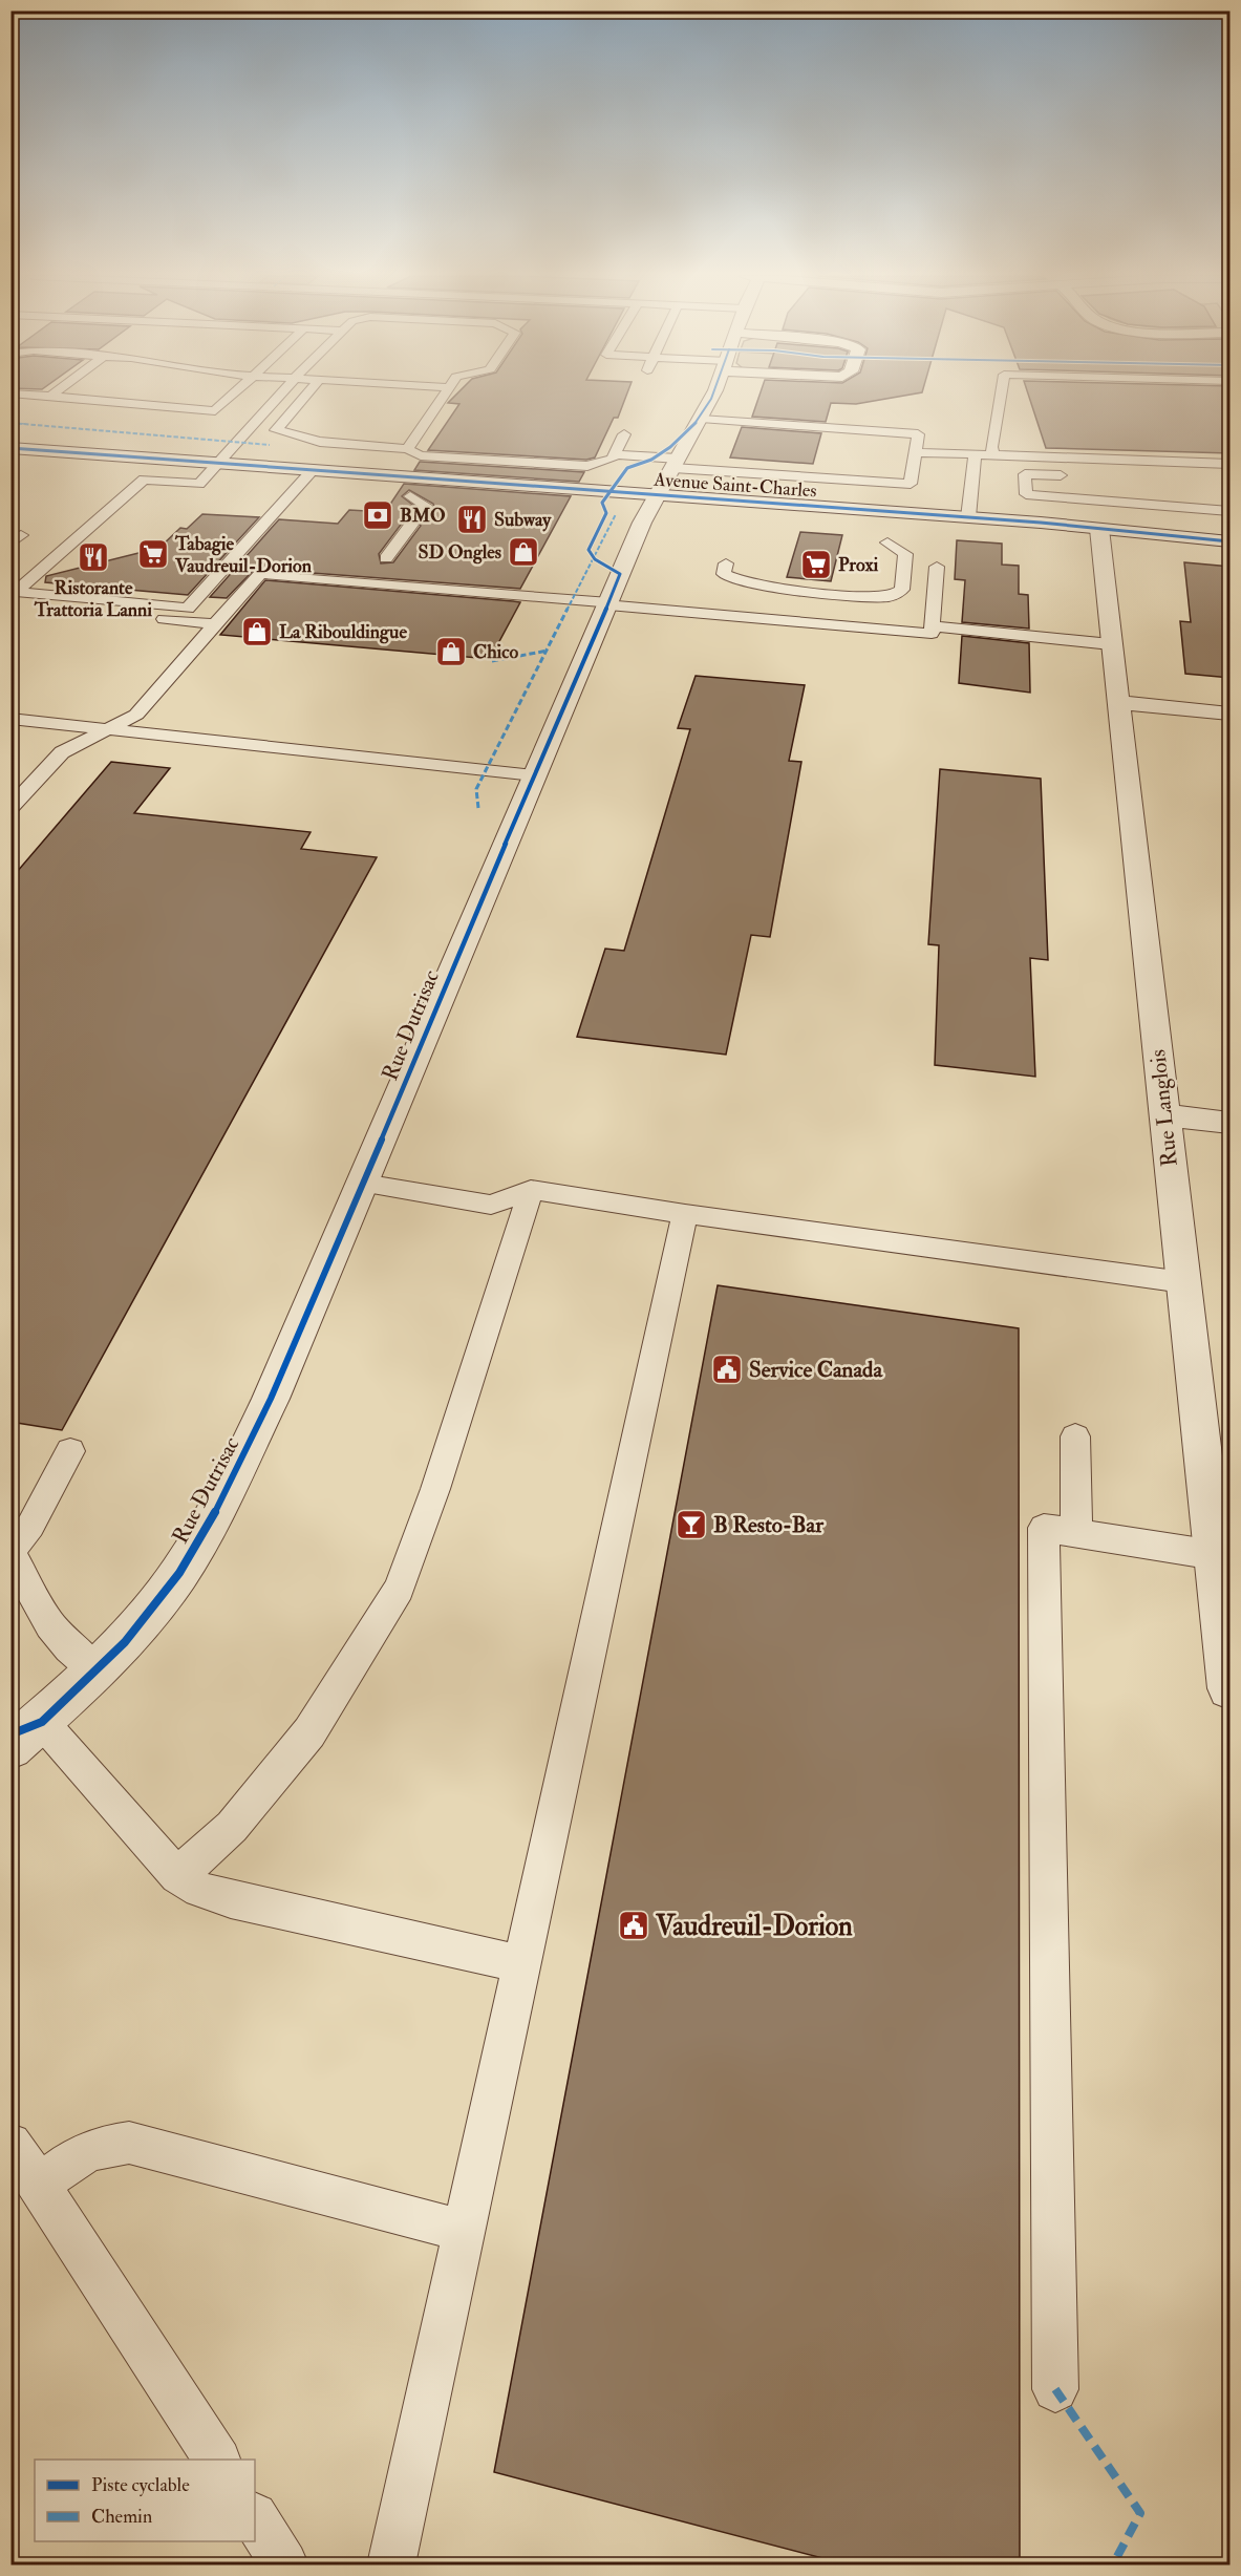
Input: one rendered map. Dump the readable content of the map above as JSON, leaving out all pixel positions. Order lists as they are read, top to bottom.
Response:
{
  "streets": {
    "street": ["Avenue Saint-Charles", "Rue Dutrisac", "Rue Langlois"]
  },
  "crossings": [
    ["Avenue Saint-Charles", "Rue Dutrisac"],
    ["Avenue Saint-Charles", "Rue Langlois"]
  ],
  "places": {
    "bank": ["BMO"],
    "restaurant": ["Subway", "Ristorante Trattoria Lanni"],
    "shop": ["SD Ongles", "La Ribouldingue", "Chico"],
    "supermarket": ["Tabagie Vaudreuil-Dorion", "Proxi"],
    "public building": ["Service Canada", "Vaudreuil-Dorion"],
    "bar": ["B Resto-Bar"]
  },
  "legend": ["Piste cyclable", "Chemin"]
}
